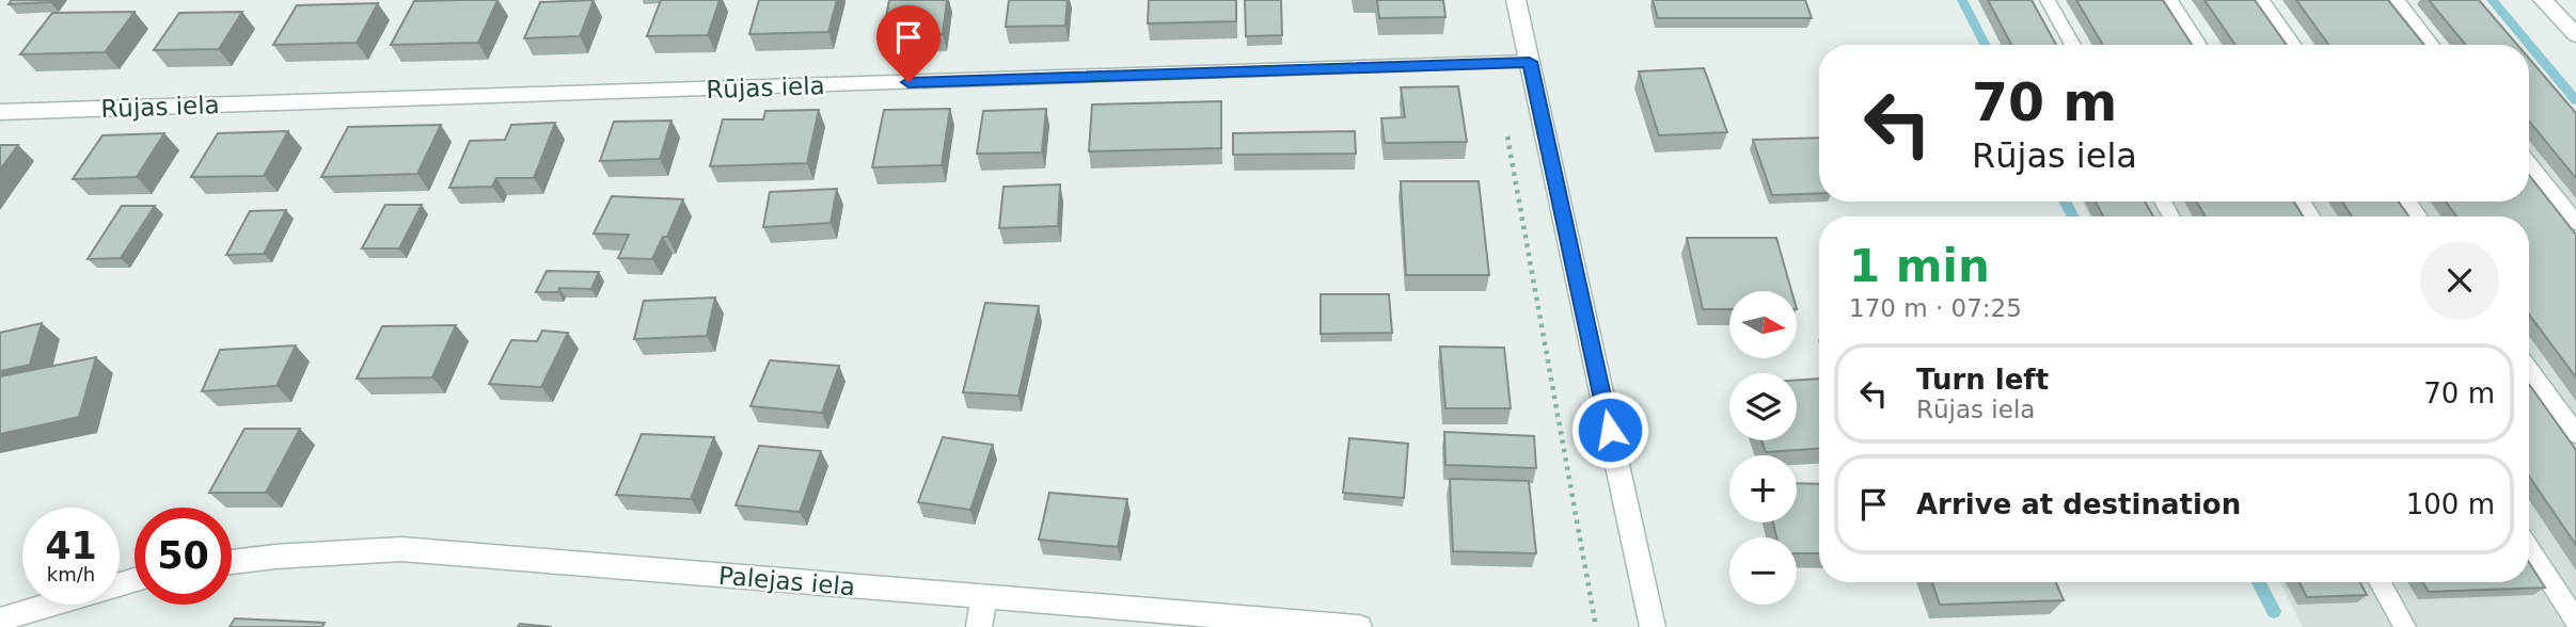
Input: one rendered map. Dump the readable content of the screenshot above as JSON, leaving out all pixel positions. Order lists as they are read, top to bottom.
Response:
{
  "streets": {
    "street": ["Rūjas iela", "Palejas iela"]
  },
  "north": "right",
  "page": {
    "turn": ["70 m", "Rūjas iela"],
    "heading": ["1 min", "170 m · 07:25"],
    "map_buttons": ["+", "−"],
    "list": [
      {
        "name": "Turn left",
        "note": "Rūjas iela",
        "value": "70 m"
      },
      {
        "name": "Arrive at destination",
        "value": "100 m"
      }
    ],
    "speed": "41 km/h",
    "limit": "50"
  }
}
